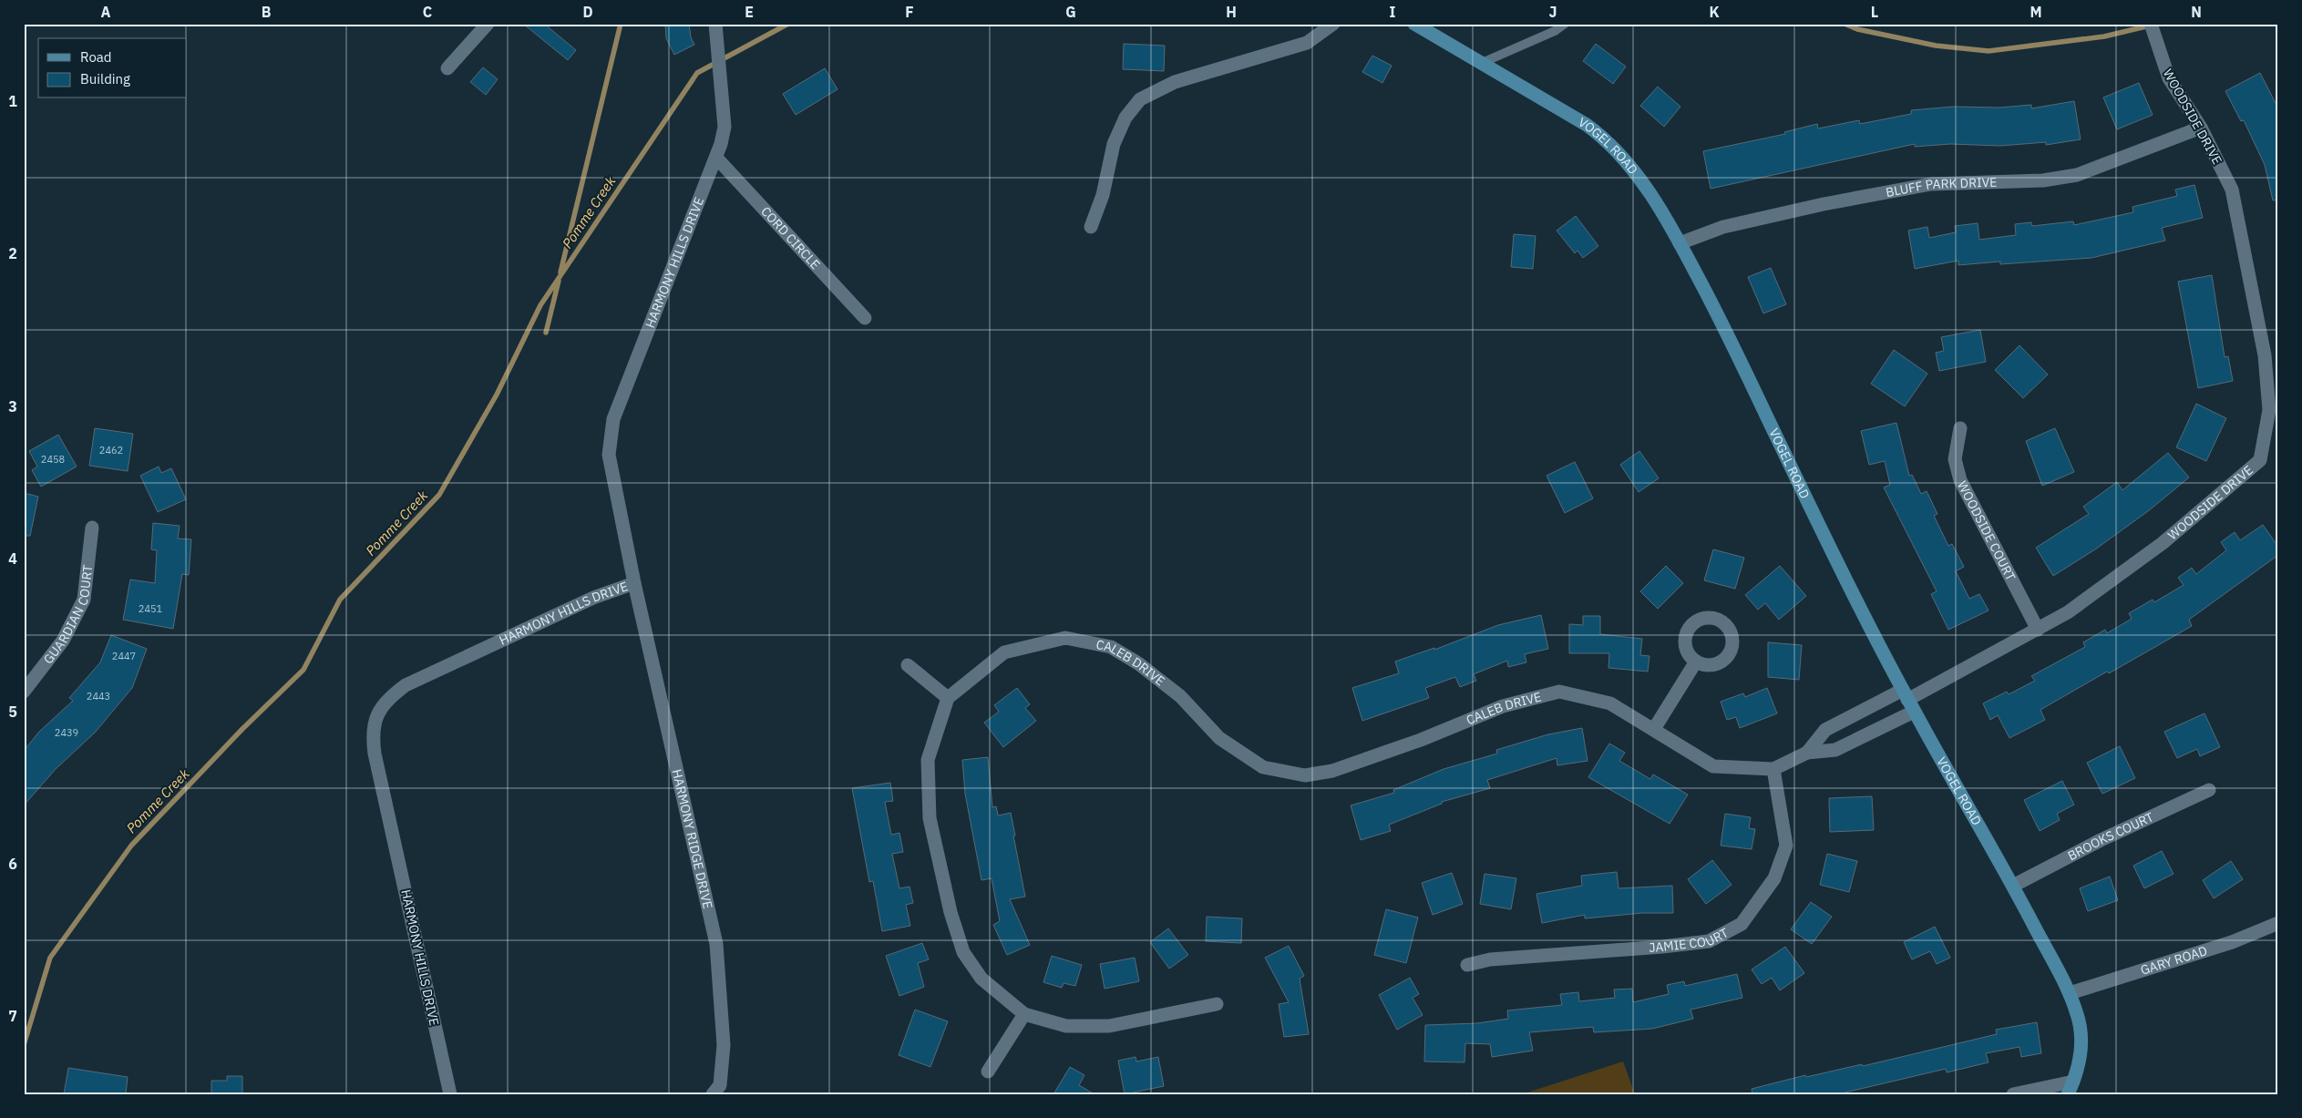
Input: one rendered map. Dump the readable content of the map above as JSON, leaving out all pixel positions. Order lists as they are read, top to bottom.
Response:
{
  "streets": {
    "street": [
      "WOODSIDE DRIVE",
      "VOGEL ROAD",
      "BLUFF PARK DRIVE",
      "CORD CIRCLE",
      "HARMONY HILLS DRIVE",
      "WOODSIDE COURT",
      "GUARDIAN COURT",
      "CALEB DRIVE",
      "BROOKS COURT",
      "HARMONY RIDGE DRIVE",
      "JAMIE COURT",
      "GARY ROAD"
    ]
  },
  "crossings": [
    ["WOODSIDE DRIVE", "VOGEL ROAD"],
    ["WOODSIDE DRIVE", "BLUFF PARK DRIVE"],
    ["WOODSIDE DRIVE", "WOODSIDE COURT"],
    ["WOODSIDE DRIVE", "CALEB DRIVE"],
    ["VOGEL ROAD", "BLUFF PARK DRIVE"],
    ["VOGEL ROAD", "CALEB DRIVE"],
    ["VOGEL ROAD", "BROOKS COURT"],
    ["VOGEL ROAD", "GARY ROAD"],
    ["CORD CIRCLE", "HARMONY HILLS DRIVE"],
    ["HARMONY HILLS DRIVE", "HARMONY RIDGE DRIVE"],
    ["CALEB DRIVE", "JAMIE COURT"]
  ],
  "water": ["Pomme Creek"],
  "house_numbers": [
    "2462",
    "2458",
    "2451",
    "2447",
    "2443",
    "2439"
  ],
  "legend": ["Road", "Building"],
  "grid": {
    "columns": [
      "A",
      "B",
      "C",
      "D",
      "E",
      "F",
      "G",
      "H",
      "I",
      "J",
      "K",
      "L",
      "M",
      "N"
    ],
    "rows": [
      "1",
      "2",
      "3",
      "4",
      "5",
      "6",
      "7"
    ]
  }
}
